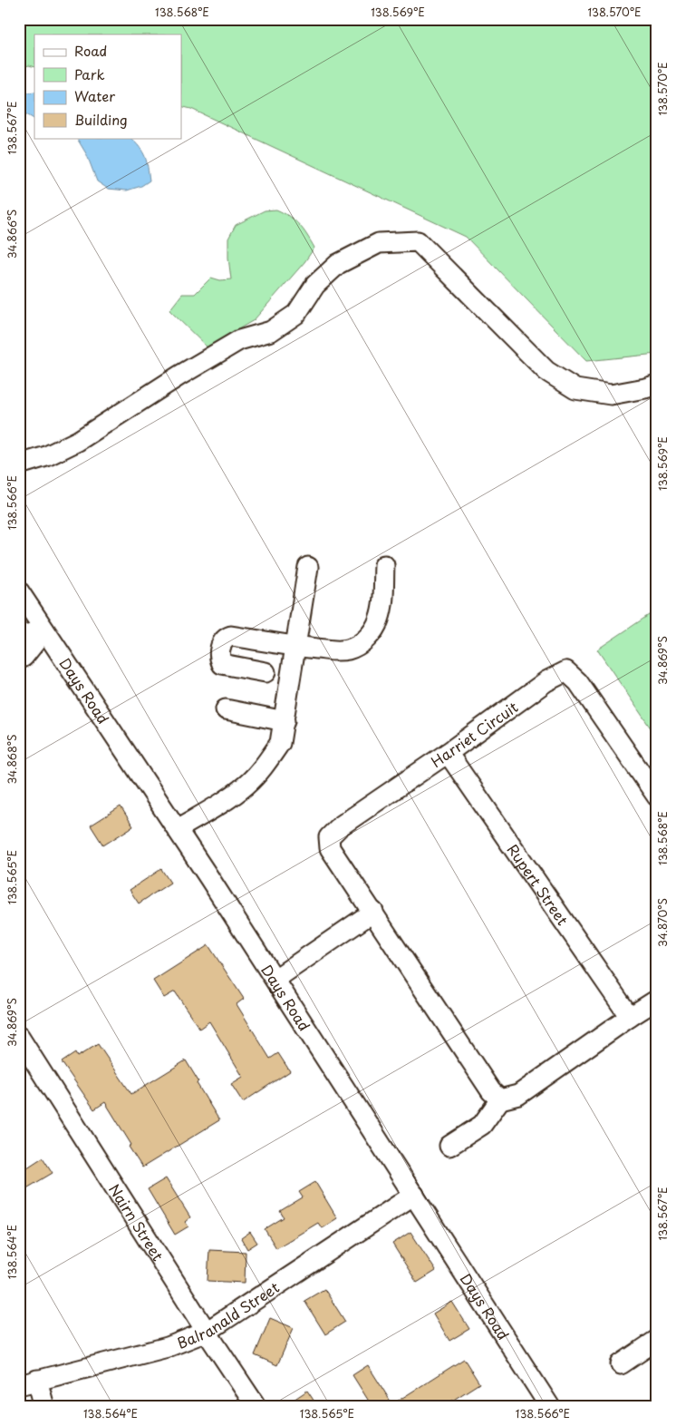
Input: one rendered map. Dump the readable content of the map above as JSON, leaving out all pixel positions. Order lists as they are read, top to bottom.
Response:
{
  "streets": {
    "street": [
      "Days Road",
      "Harriet Circuit",
      "Rupert Street",
      "Nairn Street",
      "Balranald Street"
    ]
  },
  "crossings": [
    ["Days Road", "Balranald Street"],
    ["Harriet Circuit", "Rupert Street"],
    ["Nairn Street", "Balranald Street"]
  ],
  "legend": [
    "Road",
    "Park",
    "Water",
    "Building"
  ],
  "coordinates": [
    "138.568°E",
    "138.569°E",
    "138.570°E",
    "138.567°E",
    "34.866°S",
    "138.566°E",
    "34.869°S",
    "34.868°S",
    "138.565°E",
    "34.870°S",
    "138.564°E"
  ]
}
